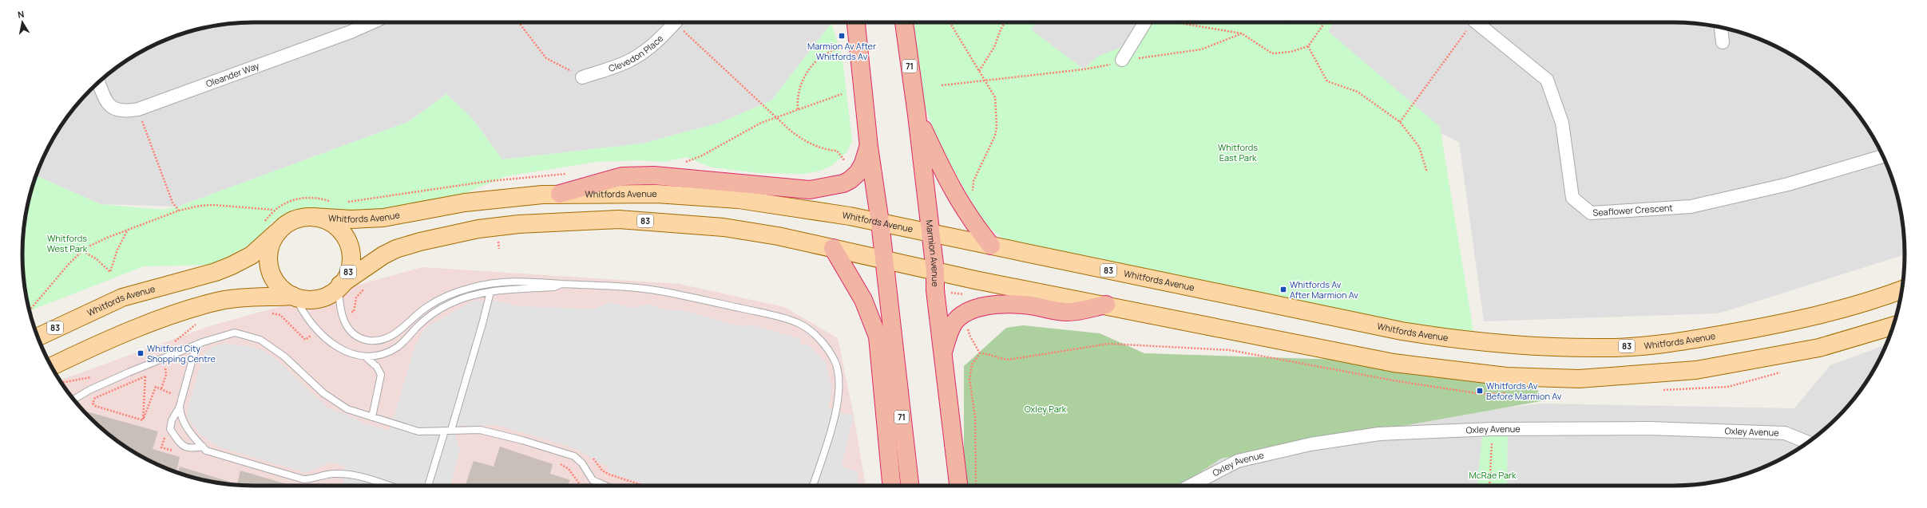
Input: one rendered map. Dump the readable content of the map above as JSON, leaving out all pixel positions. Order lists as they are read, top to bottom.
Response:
{
  "streets": {
    "highway": ["71", "Marmion Avenue"],
    "main road": ["Whitfords Avenue", "83"],
    "street": [
      "Clevedon Place",
      "Oleander Way",
      "Seaflower Crescent",
      "Oxley Avenue"
    ]
  },
  "crossings": [
    ["71", "Whitfords Avenue"],
    ["71", "83"],
    ["Whitfords Avenue", "83"],
    ["Whitfords Avenue", "Marmion Avenue"],
    ["83", "Marmion Avenue"]
  ],
  "parks": [
    "Whitfords East Park",
    "Whitfords West Park",
    "Oxley Park",
    "McRae Park"
  ],
  "places": {
    "transit": [
      "Marmion Av After Whitfords Av",
      "Whitfords Av After Marmion Av",
      "Whitford City Shopping Centre",
      "Whitfords Av Before Marmion Av"
    ]
  },
  "north": "top"
}
